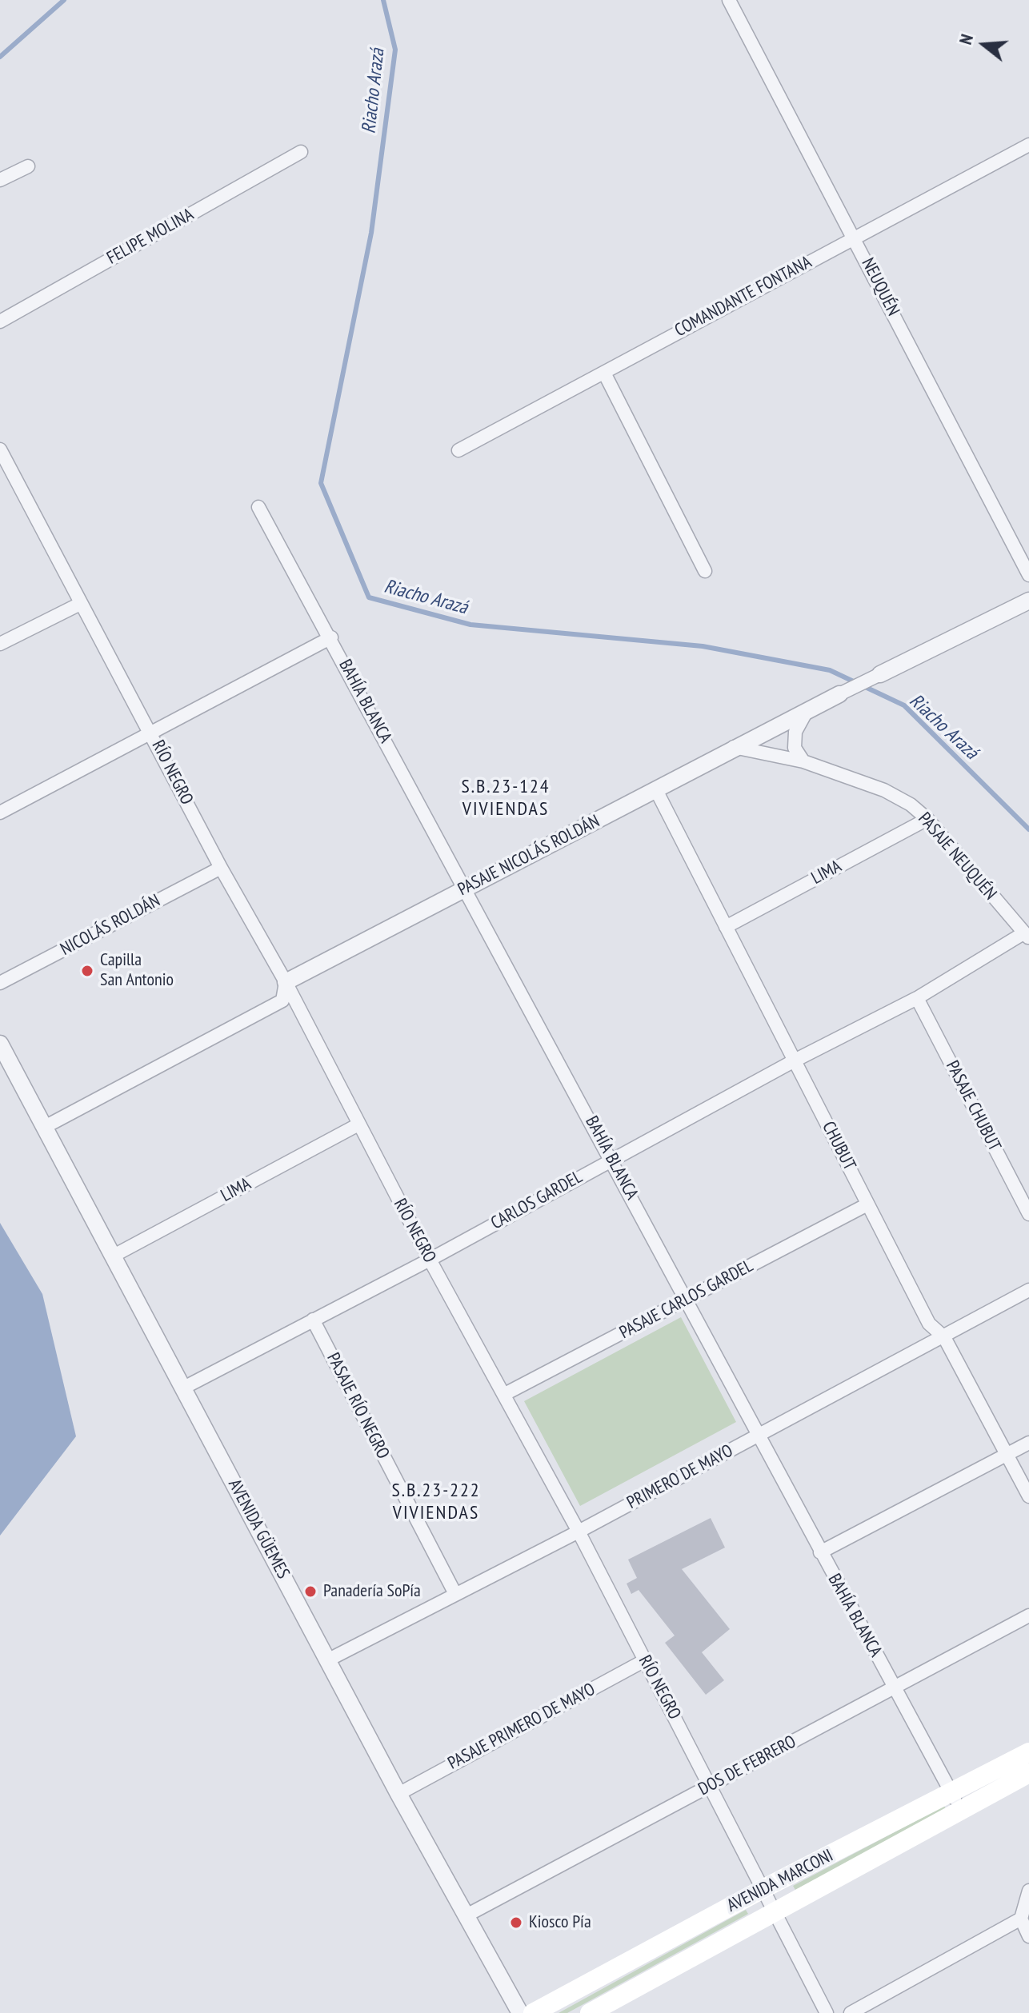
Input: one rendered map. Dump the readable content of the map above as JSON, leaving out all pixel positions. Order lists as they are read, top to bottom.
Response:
{
  "streets": {
    "main road": ["AVENIDA MARCONI"],
    "street": [
      "FELIPE MOLINA",
      "NEUQUÉN",
      "COMANDANTE FONTANA",
      "BAHÍA BLANCA",
      "RÍO NEGRO",
      "PASAJE NICOLÁS ROLDÁN",
      "PASAJE NEUQUÉN",
      "LIMA",
      "NICOLÁS ROLDÁN",
      "PASAJE CHUBUT",
      "CHUBUT",
      "CARLOS GARDEL",
      "PASAJE CARLOS GARDEL",
      "PASAJE RÍO NEGRO",
      "PRIMERO DE MAYO",
      "AVENIDA GÜEMES",
      "PASAJE PRIMERO DE MAYO",
      "DOS DE FEBRERO"
    ]
  },
  "crossings": [
    ["NEUQUÉN", "COMANDANTE FONTANA"],
    ["BAHÍA BLANCA", "PASAJE NICOLÁS ROLDÁN"],
    ["BAHÍA BLANCA", "CARLOS GARDEL"],
    ["BAHÍA BLANCA", "PASAJE CARLOS GARDEL"],
    ["BAHÍA BLANCA", "PRIMERO DE MAYO"],
    ["BAHÍA BLANCA", "DOS DE FEBRERO"],
    ["BAHÍA BLANCA", "AVENIDA MARCONI"],
    ["RÍO NEGRO", "PASAJE NICOLÁS ROLDÁN"],
    ["RÍO NEGRO", "LIMA"],
    ["RÍO NEGRO", "NICOLÁS ROLDÁN"],
    ["RÍO NEGRO", "CARLOS GARDEL"],
    ["RÍO NEGRO", "PASAJE CARLOS GARDEL"],
    ["RÍO NEGRO", "PRIMERO DE MAYO"],
    ["RÍO NEGRO", "PASAJE PRIMERO DE MAYO"],
    ["RÍO NEGRO", "DOS DE FEBRERO"],
    ["RÍO NEGRO", "AVENIDA MARCONI"],
    ["PASAJE NICOLÁS ROLDÁN", "PASAJE NEUQUÉN"],
    ["PASAJE NICOLÁS ROLDÁN", "CHUBUT"],
    ["PASAJE NEUQUÉN", "LIMA"],
    ["PASAJE NEUQUÉN", "CARLOS GARDEL"],
    ["LIMA", "CHUBUT"],
    ["LIMA", "AVENIDA GÜEMES"],
    ["PASAJE CHUBUT", "CARLOS GARDEL"],
    ["CHUBUT", "CARLOS GARDEL"],
    ["CHUBUT", "PASAJE CARLOS GARDEL"],
    ["CHUBUT", "PRIMERO DE MAYO"],
    ["CARLOS GARDEL", "PASAJE RÍO NEGRO"],
    ["CARLOS GARDEL", "AVENIDA GÜEMES"],
    ["PASAJE RÍO NEGRO", "PRIMERO DE MAYO"],
    ["PRIMERO DE MAYO", "AVENIDA GÜEMES"],
    ["AVENIDA GÜEMES", "PASAJE PRIMERO DE MAYO"],
    ["AVENIDA GÜEMES", "DOS DE FEBRERO"]
  ],
  "districts": ["S.B.23-124 VIVIENDAS", "S.B.23-222 VIVIENDAS"],
  "water": ["Riacho Arazá"],
  "places": ["Capilla San Antonio", "Panadería SoPía", "Kiosco Pía"],
  "north": "left"
}
